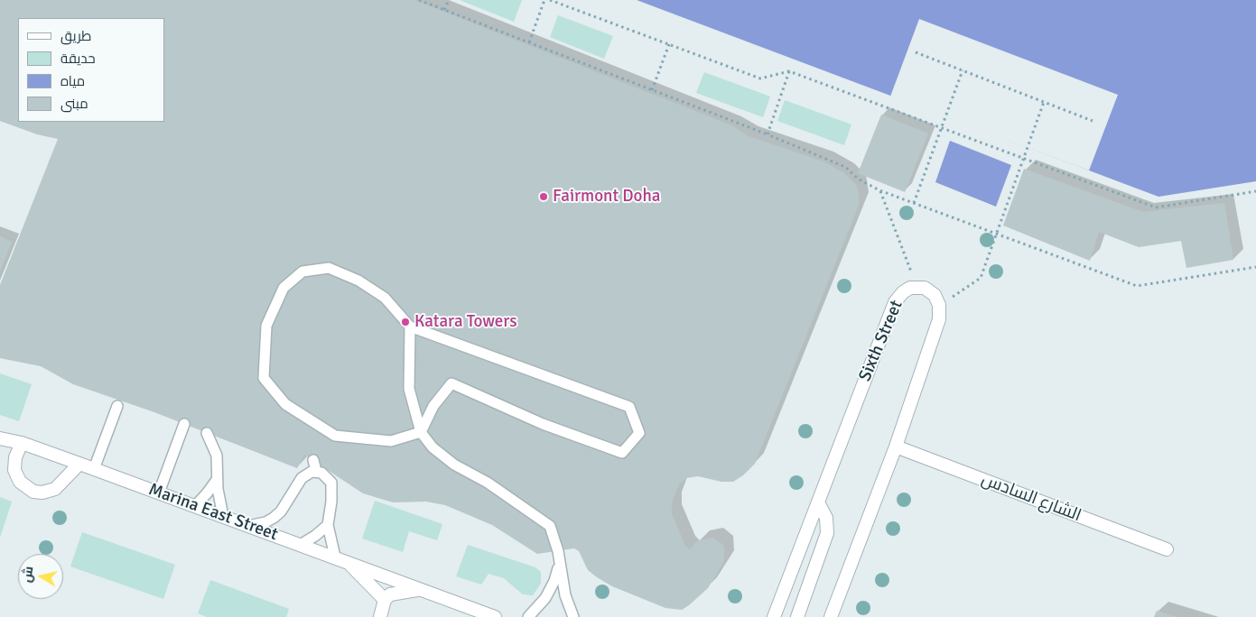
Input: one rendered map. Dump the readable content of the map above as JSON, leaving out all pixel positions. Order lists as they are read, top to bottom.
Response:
{
  "streets": {
    "street": ["Sixth Street", "الشارع السادس", "Marina East Street"]
  },
  "places": ["Fairmont Doha", "Katara Towers"],
  "legend": [
    "طريق",
    "حديقة",
    "مياه",
    "مبنى"
  ],
  "north": "left"
}
